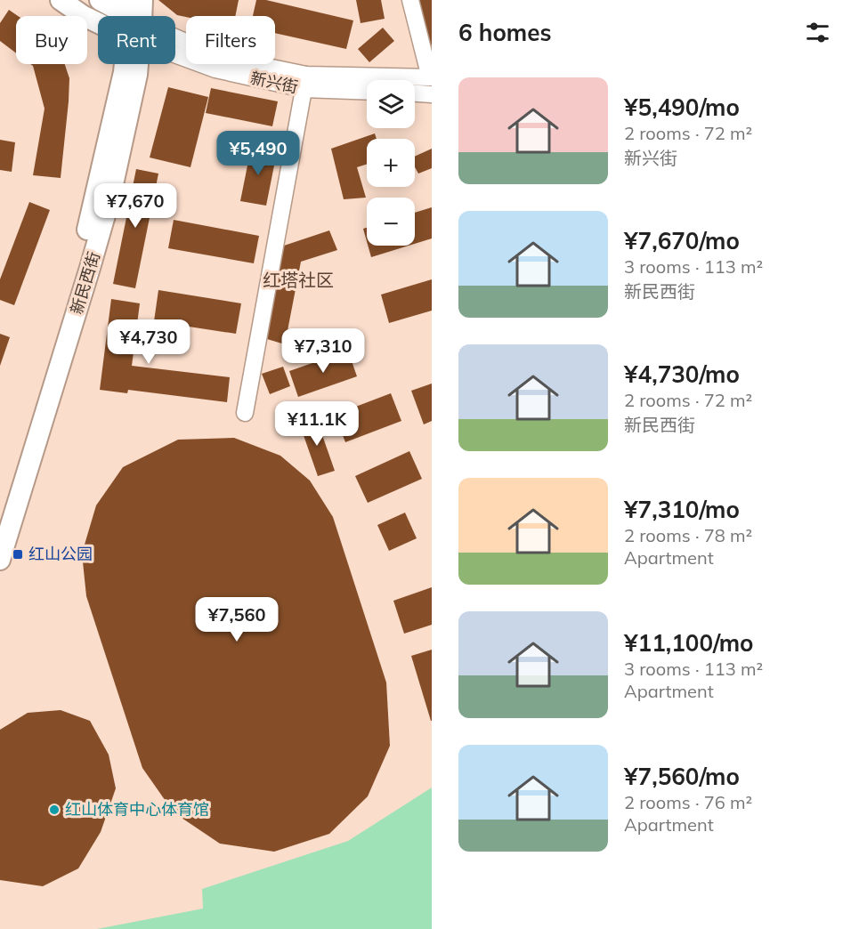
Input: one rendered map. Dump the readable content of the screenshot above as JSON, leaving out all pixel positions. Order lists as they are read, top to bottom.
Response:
{
  "streets": {
    "main road": ["新兴街", "新民西街"]
  },
  "crossings": [
    ["新兴街", "新民西街"]
  ],
  "districts": ["红塔社区"],
  "places": {
    "transit": ["红山公园"],
    "other": ["红山体育中心体育馆"]
  },
  "page": {
    "heading": "6 homes",
    "chip": ["Buy", "Rent", "Filters"],
    "list": [
      {
        "name": "¥5,490/mo",
        "note": "2 rooms · 72 m² · 新兴街"
      },
      {
        "name": "¥7,670/mo",
        "note": "3 rooms · 113 m² · 新民西街"
      },
      {
        "name": "¥4,730/mo",
        "note": "2 rooms · 72 m² · 新民西街"
      },
      {
        "name": "¥7,310/mo",
        "note": "2 rooms · 78 m² · Apartment"
      },
      {
        "name": "¥11,100/mo",
        "note": "3 rooms · 113 m² · Apartment"
      },
      {
        "name": "¥7,560/mo",
        "note": "2 rooms · 76 m² · Apartment"
      }
    ],
    "map_buttons": ["+", "−"],
    "price": [
      "¥5,490",
      "¥7,670",
      "¥4,730",
      "¥7,310",
      "¥11.1K",
      "¥7,560"
    ]
  }
}
